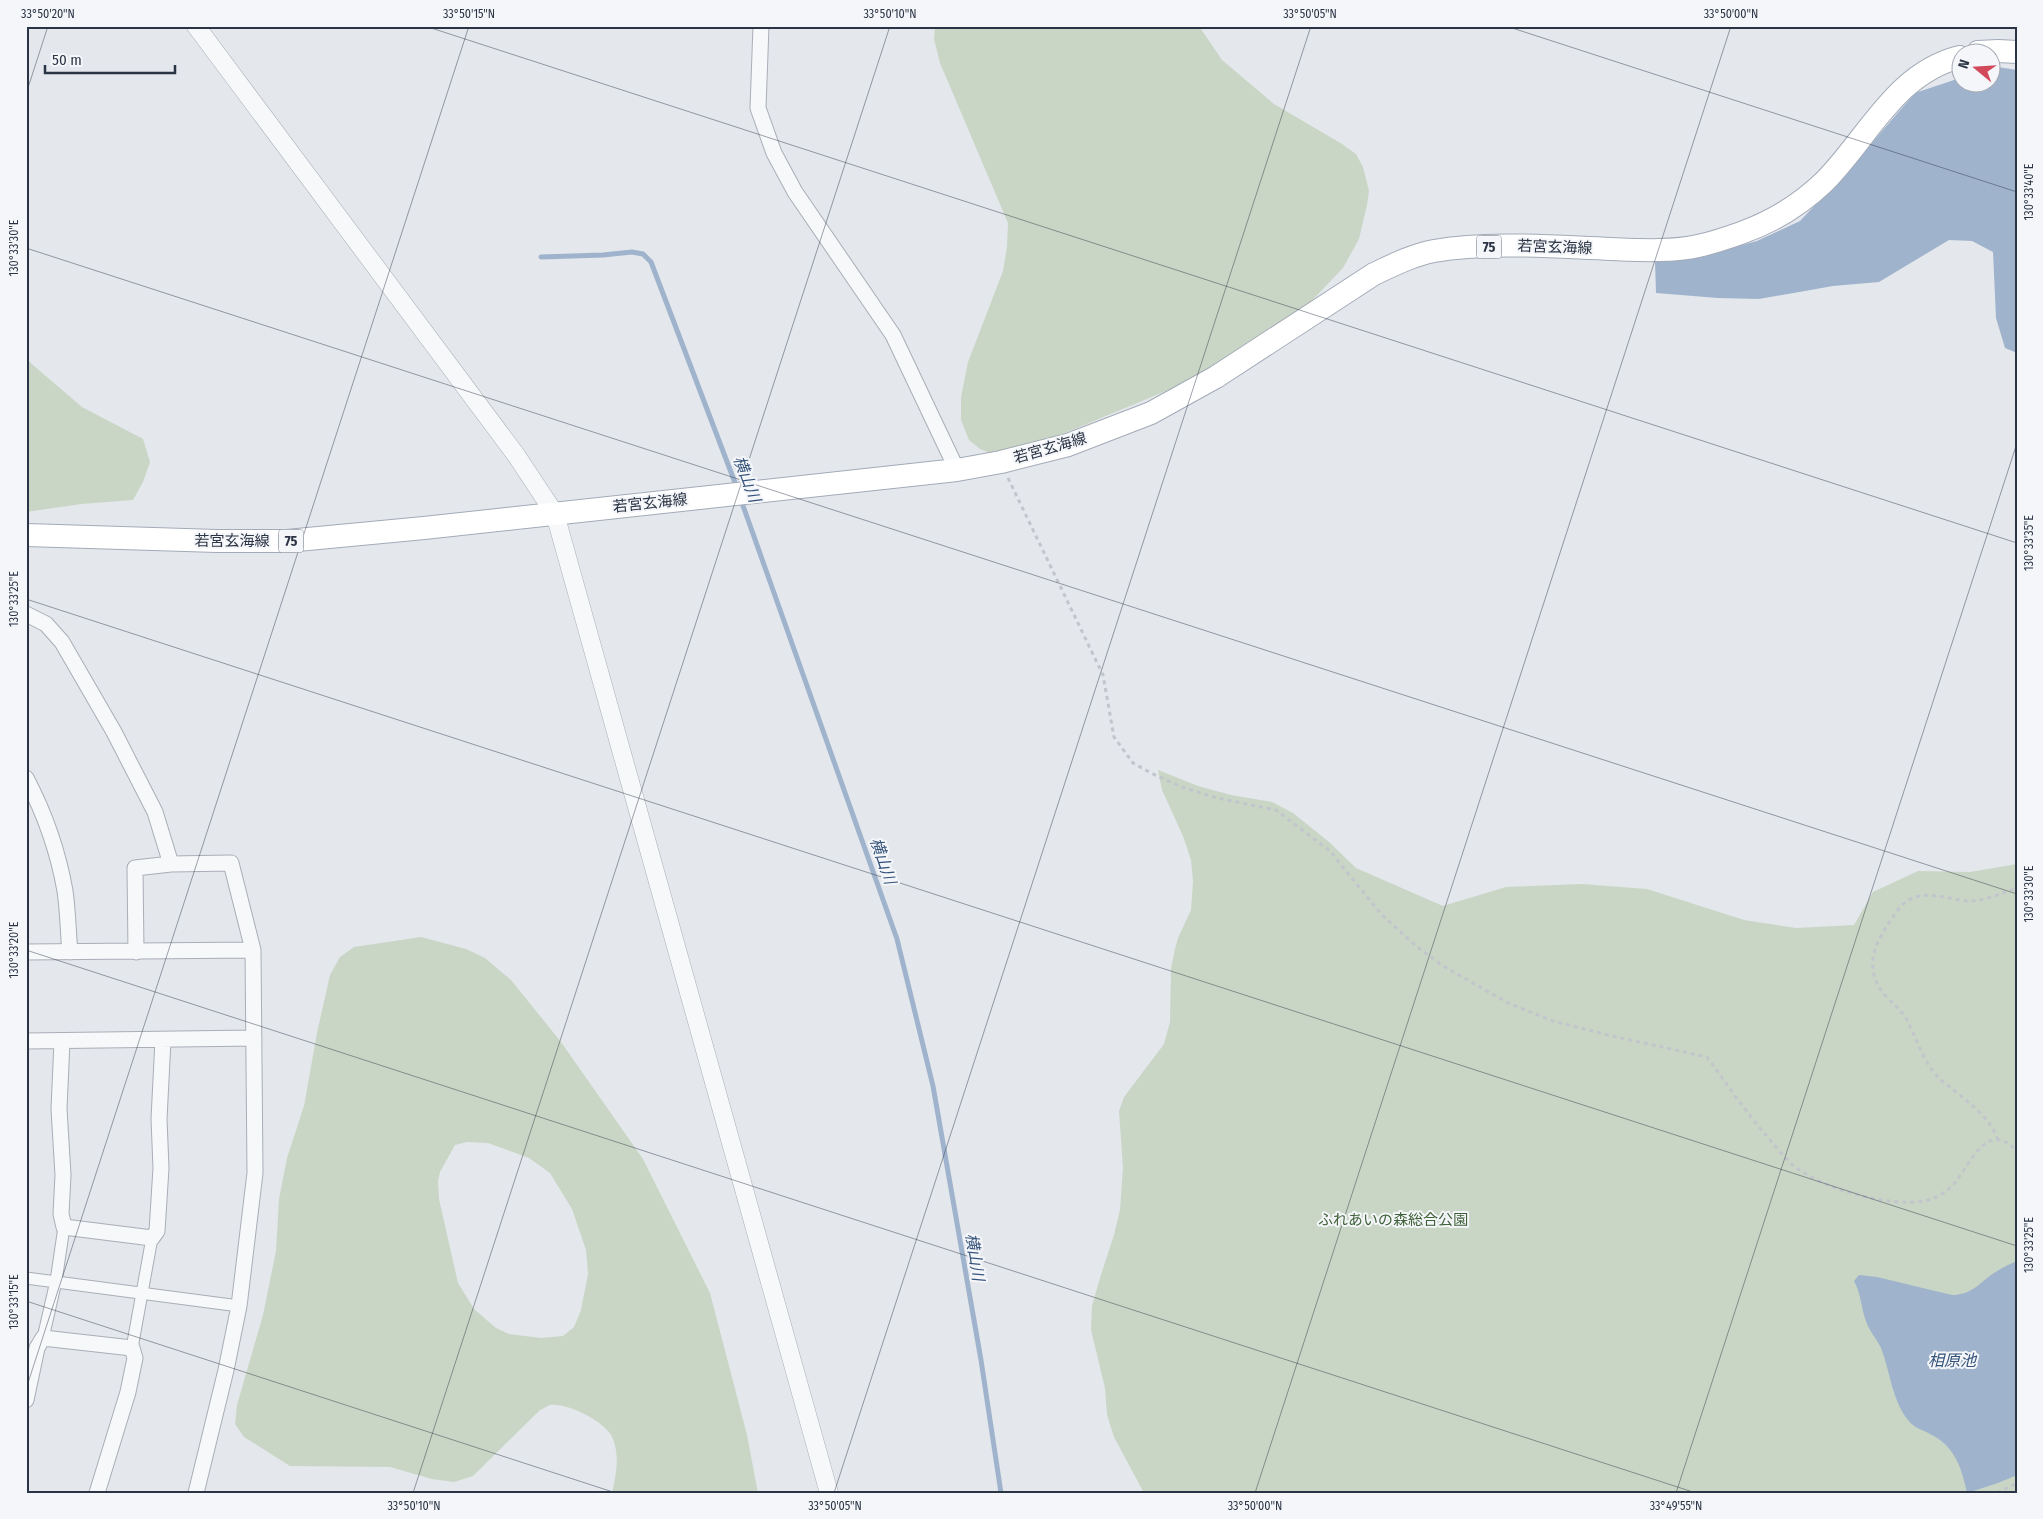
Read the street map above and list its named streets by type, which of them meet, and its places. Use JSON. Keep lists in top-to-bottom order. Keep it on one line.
{"streets":{"main road":["75","若宮玄海線"]},"water":["横山川","相原池"],"parks":["ふれあいの森総合公園"],"scale_bar":"50 m","north":"left","coordinates":["33°50'20\"N","33°50'15\"N","33°50'10\"N","33°50'05\"N","33°50'00\"N","130°33'40\"E","130°33'30\"E","130°33'35\"E","130°33'25\"E","130°33'20\"E","130°33'15\"E","33°49'55\"N"]}
